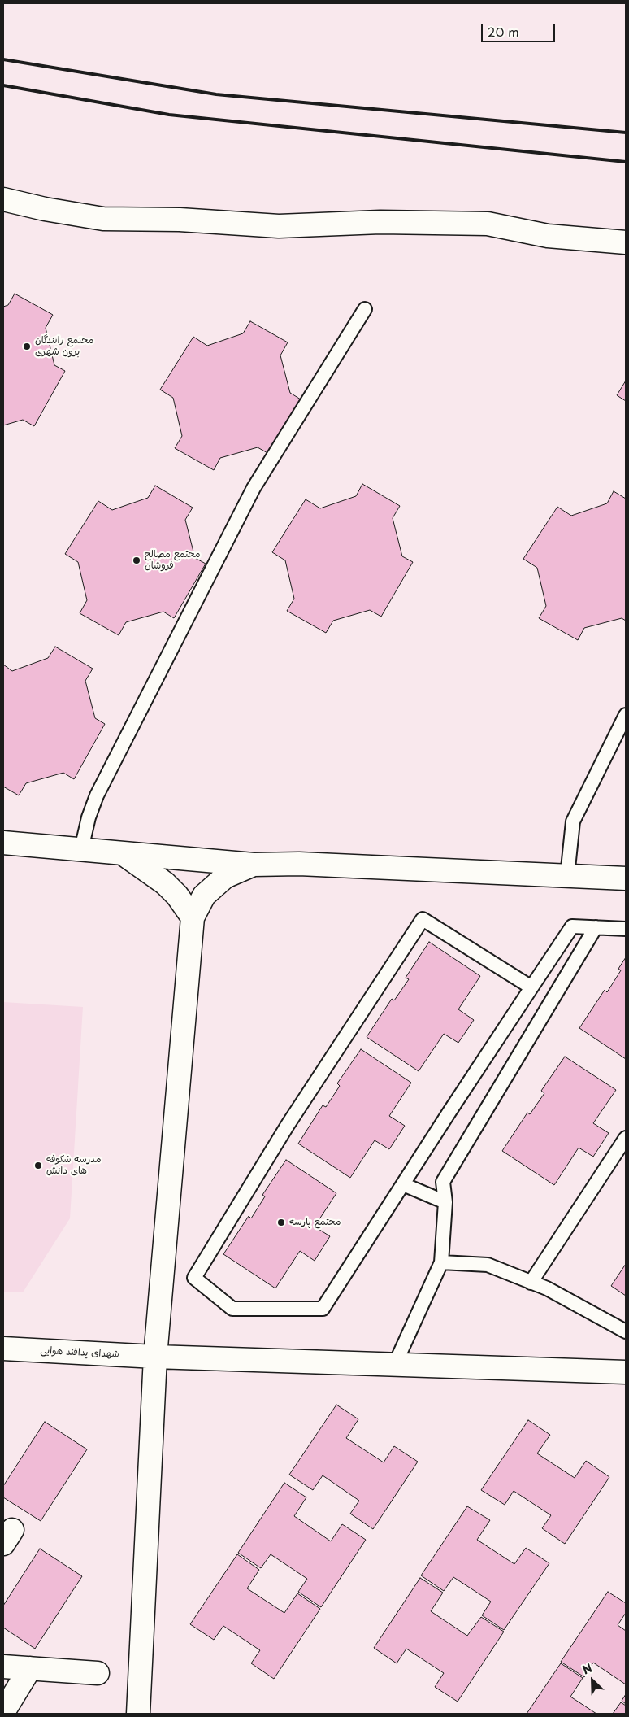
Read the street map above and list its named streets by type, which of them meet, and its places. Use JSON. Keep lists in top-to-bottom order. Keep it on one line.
{"streets":{"street":["شهدای پدافند هوایی"]},"places":["محتمع رانندگان برون شهری","محتمع مصالح فروشان","مدرسه شکوفه های دانش","محتمع پارسه"],"scale_bar":"20 m","north":"top left"}
